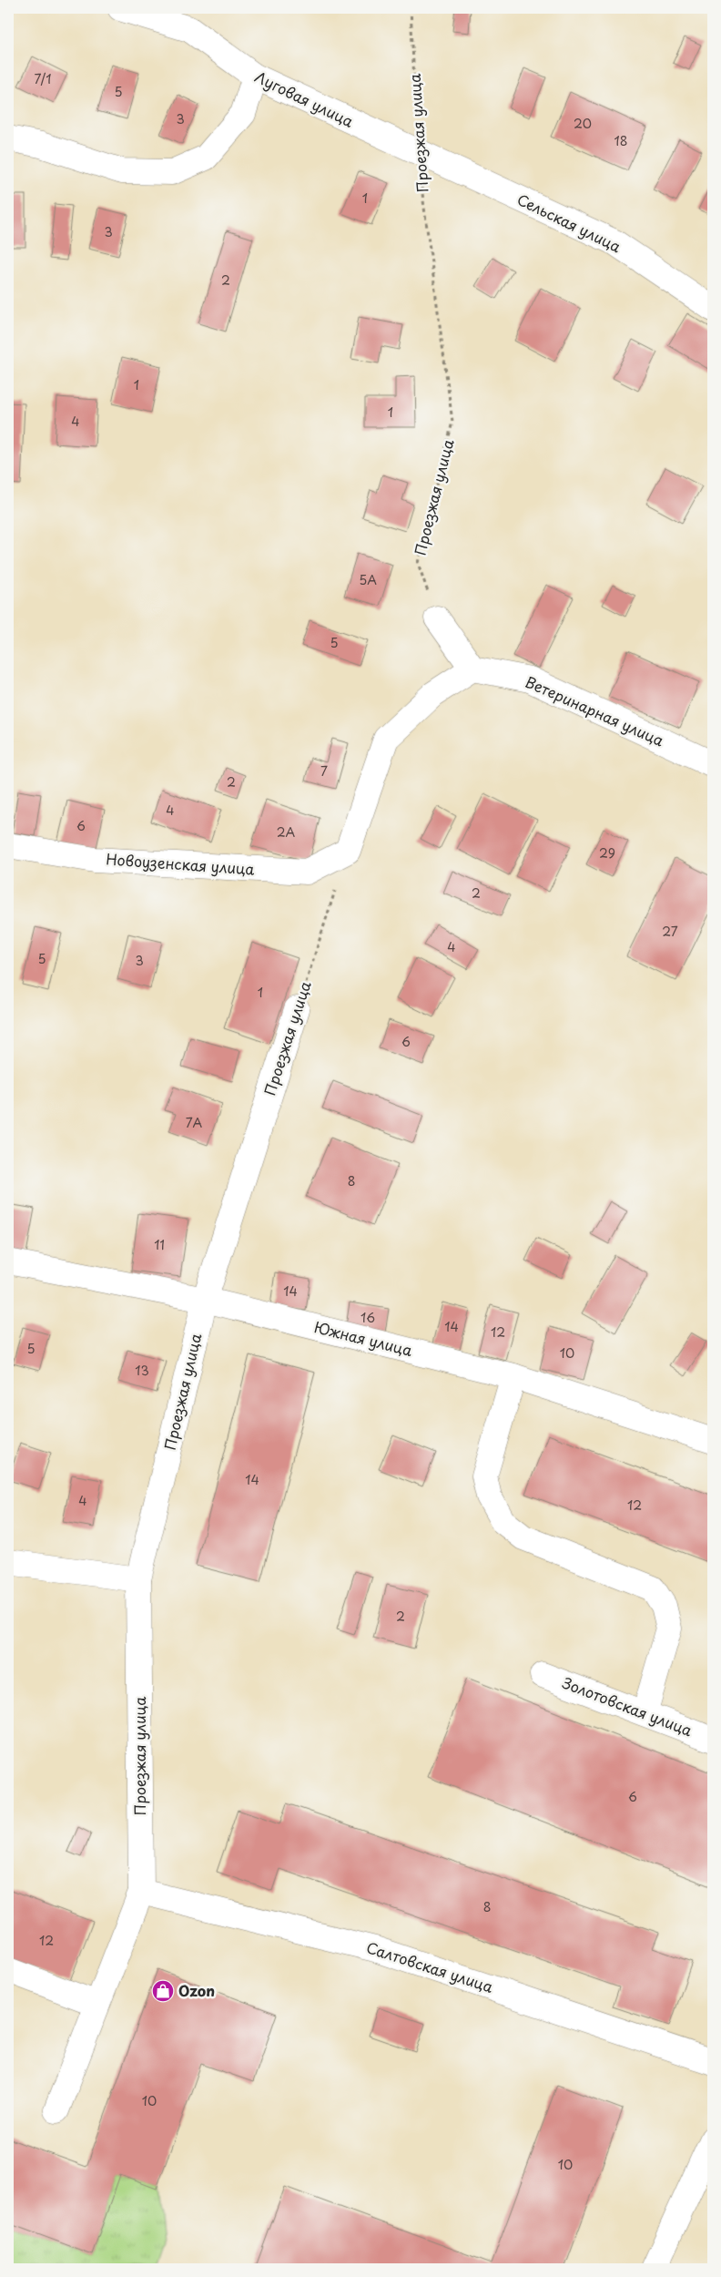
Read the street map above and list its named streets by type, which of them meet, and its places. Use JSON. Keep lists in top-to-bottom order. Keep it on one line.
{"streets":{"street":["Луговая улица","Проезжая улица","Сельская улица","Ветеринарная улица","Новоузенская улица","Южная улица","Золотовская улица","Салтовская улица"]},"crossings":[["Луговая улица","Проезжая улица"],["Луговая улица","Сельская улица"],["Проезжая улица","Сельская улица"],["Проезжая улица","Новоузенская улица"],["Проезжая улица","Южная улица"],["Проезжая улица","Салтовская улица"]],"places":{"shop":["Ozon"]},"house_numbers":["7/1","5","3","20","18","1","3","2","1","1","4","5А","5","7","2","4","6","2А","29","2","27","4","5","3","1","6","7А","8","11","14","16","14","12","5","10","13","14","4","12","2","6","8","12","10","10"]}
